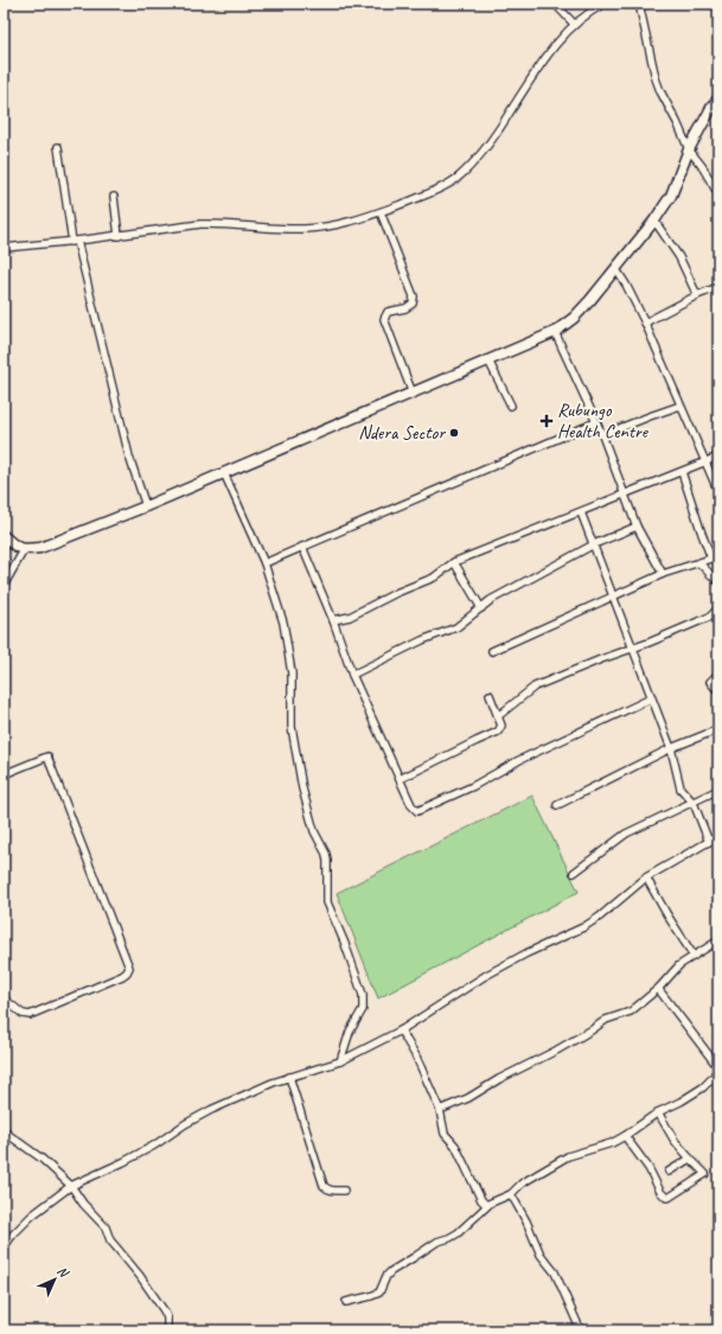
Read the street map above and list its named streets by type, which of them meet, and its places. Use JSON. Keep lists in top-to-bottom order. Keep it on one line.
{"places":{"health":["Rubungo Health Centre"],"other":["Ndera Sector"]},"north":"top right"}
